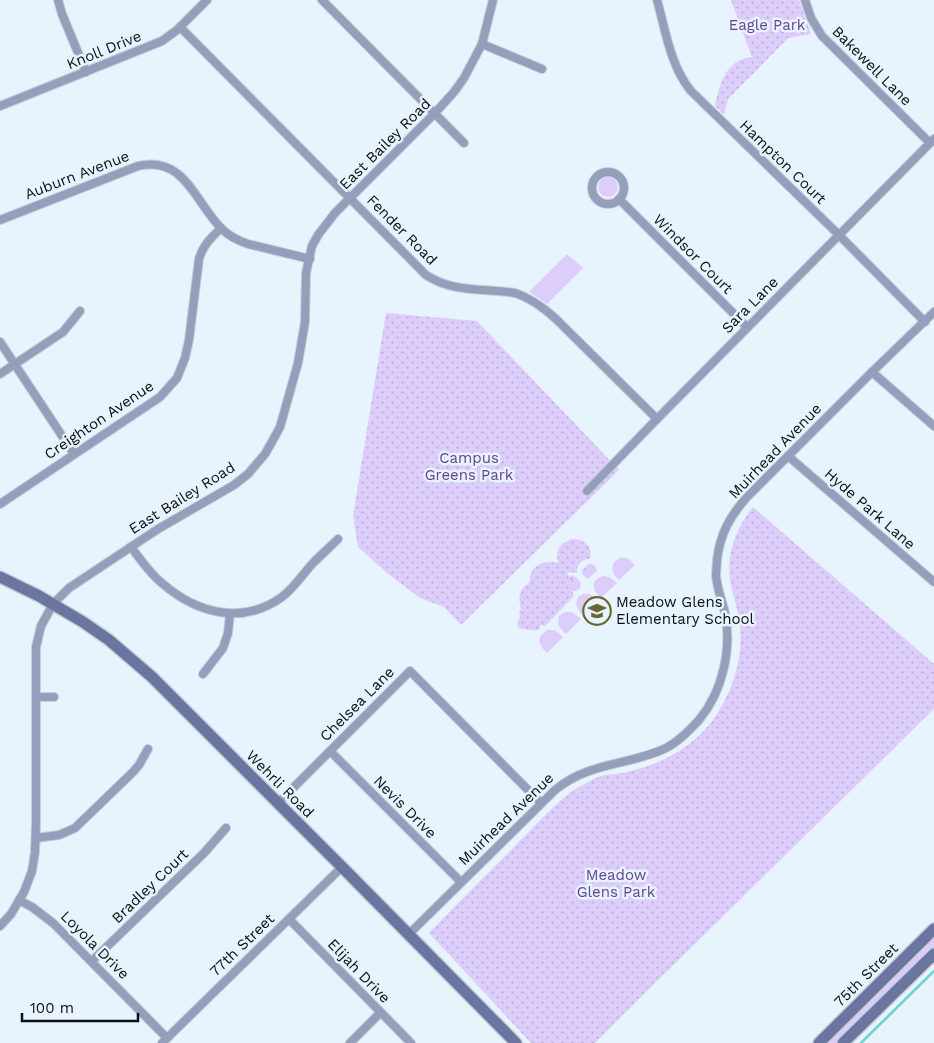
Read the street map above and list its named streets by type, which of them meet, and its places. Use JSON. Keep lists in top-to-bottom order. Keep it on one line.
{"streets":{"street":["Knoll Drive","Bakewell Lane","East Bailey Road","Hampton Court","Auburn Avenue","Fender Road","Windsor Court","Sara Lane","Creighton Avenue","Muirhead Avenue","Hyde Park Lane","Chelsea Lane","Wehrli Road","Nevis Drive","Bradley Court","Loyola Drive","77th Street","Elijah Drive","75th Street"]},"crossings":[["Knoll Drive","Fender Road"],["Bakewell Lane","Sara Lane"],["East Bailey Road","Auburn Avenue"],["East Bailey Road","Fender Road"],["East Bailey Road","Wehrli Road"],["East Bailey Road","Loyola Drive"],["Hampton Court","Sara Lane"],["Hampton Court","Muirhead Avenue"],["Auburn Avenue","Creighton Avenue"],["Fender Road","Sara Lane"],["Windsor Court","Sara Lane"],["Muirhead Avenue","Hyde Park Lane"],["Muirhead Avenue","Chelsea Lane"],["Muirhead Avenue","Wehrli Road"],["Muirhead Avenue","Nevis Drive"],["Chelsea Lane","Wehrli Road"],["Chelsea Lane","Nevis Drive"],["Wehrli Road","77th Street"],["Bradley Court","Loyola Drive"],["Loyola Drive","77th Street"],["77th Street","Elijah Drive"]],"parks":["Eagle Park","Campus Greens Park","Meadow Glens Park"],"places":{"school or university":["Meadow Glens Elementary School"]},"scale_bar":"100 m"}
